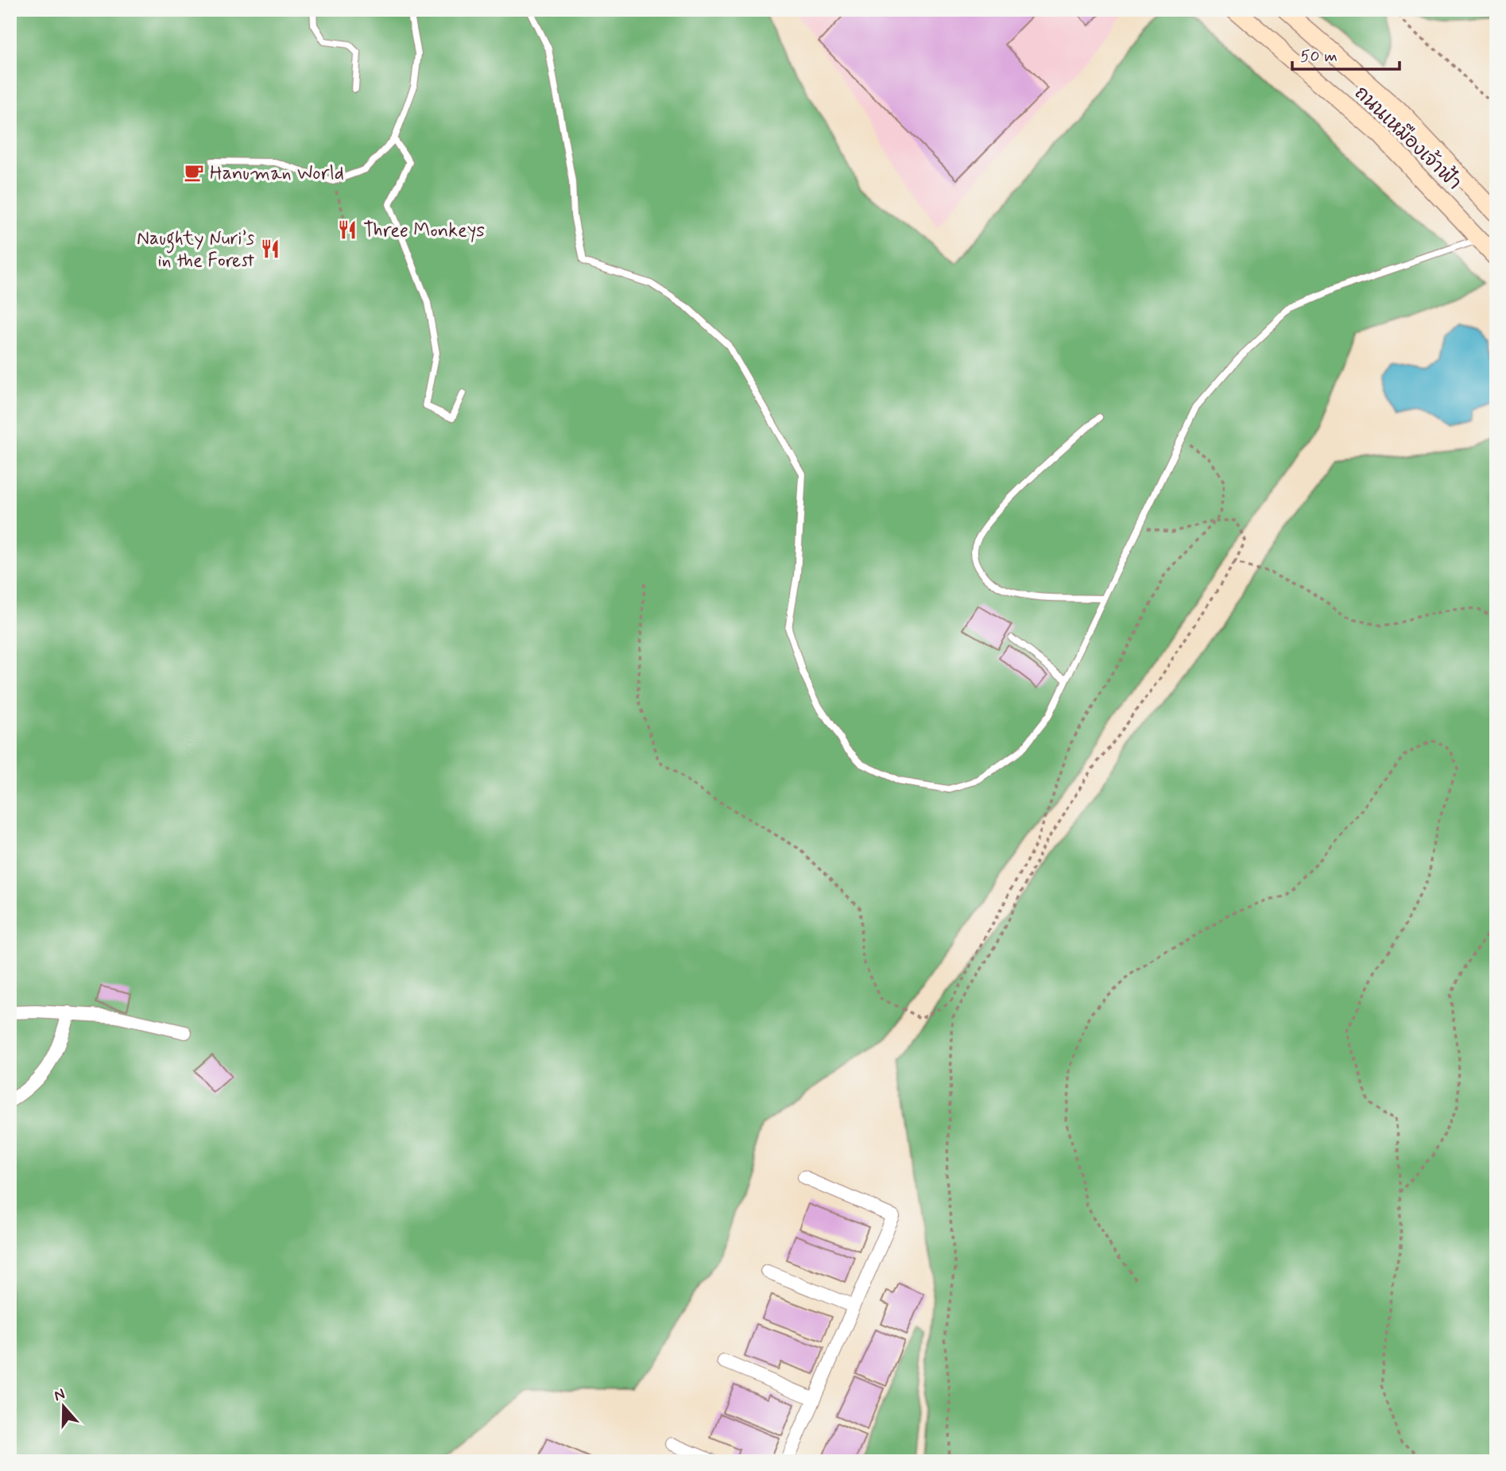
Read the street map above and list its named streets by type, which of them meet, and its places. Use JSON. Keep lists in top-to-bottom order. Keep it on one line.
{"streets":{"street":["ถนนเหมืองเจ้าฟ้า"]},"places":{"cafe":["Hanuman World"],"restaurant":["Three Monkeys","Naughty Nuri’s in the Forest"]},"scale_bar":"50 m","north":"top"}
